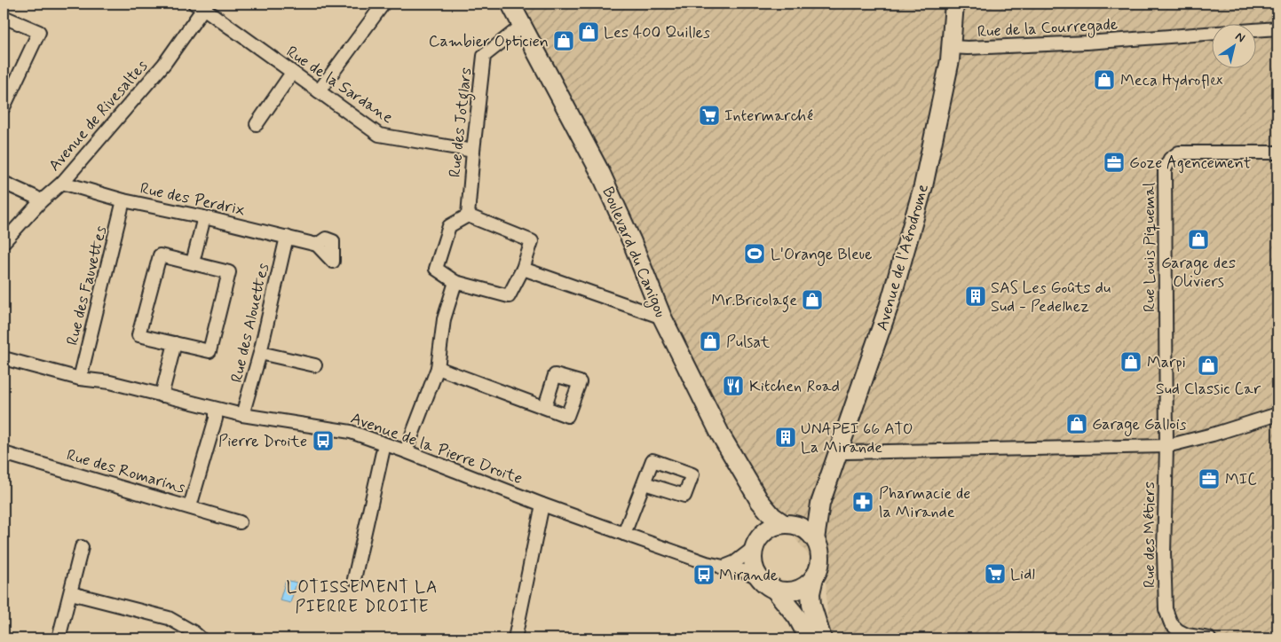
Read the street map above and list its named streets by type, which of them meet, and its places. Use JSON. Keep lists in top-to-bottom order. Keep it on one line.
{"streets":{"main road":["Boulevard du Canigou","Avenue de l'Aérodrome"],"street":["Rue de la Courregade","Rue de la Sardane","Avenue de Rivesaltes","Rue des Jotglars","Rue des Perdrix","Rue Louis Piquemal","Rue des Fauvettes","Rue des Alouettes","Avenue de la Pierre Droite","Rue des Romarins","Rue des Métiers"]},"crossings":[["Rue de la Courregade","Avenue de l'Aérodrome"],["Rue de la Sardane","Avenue de Rivesaltes"],["Rue de la Sardane","Rue des Jotglars"],["Avenue de Rivesaltes","Rue des Perdrix"],["Rue des Jotglars","Boulevard du Canigou"],["Rue des Perdrix","Rue des Fauvettes"],["Rue des Perdrix","Rue des Alouettes"],["Rue Louis Piquemal","Rue des Métiers"],["Boulevard du Canigou","Avenue de l'Aérodrome"],["Boulevard du Canigou","Avenue de la Pierre Droite"],["Avenue de l'Aérodrome","Avenue de la Pierre Droite"],["Rue des Fauvettes","Avenue de la Pierre Droite"],["Rue des Alouettes","Avenue de la Pierre Droite"]],"districts":["LOTISSEMENT LA PIERRE DROITE"],"places":{"shop":["Les 400 Quilles","Cambier Opticien","Meca Hydroflex","Garage des Oliviers","Mr.Bricolage","Pulsat","Marpi","Sud Classic Car","Garage Gallois"],"supermarket":["Intermarché","Lidl"],"office":["Goze Agencement","MIC"],"sports":["L'Orange Bleue"],"building":["SAS Les Goûts du Sud - Pedelhez","UNAPEI 66 ATO La Mirande"],"restaurant":["Kitchen Road"],"bus stop":["Pierre Droite","Mirande"],"pharmacy":["Pharmacie de la Mirande"]},"north":"top right"}
